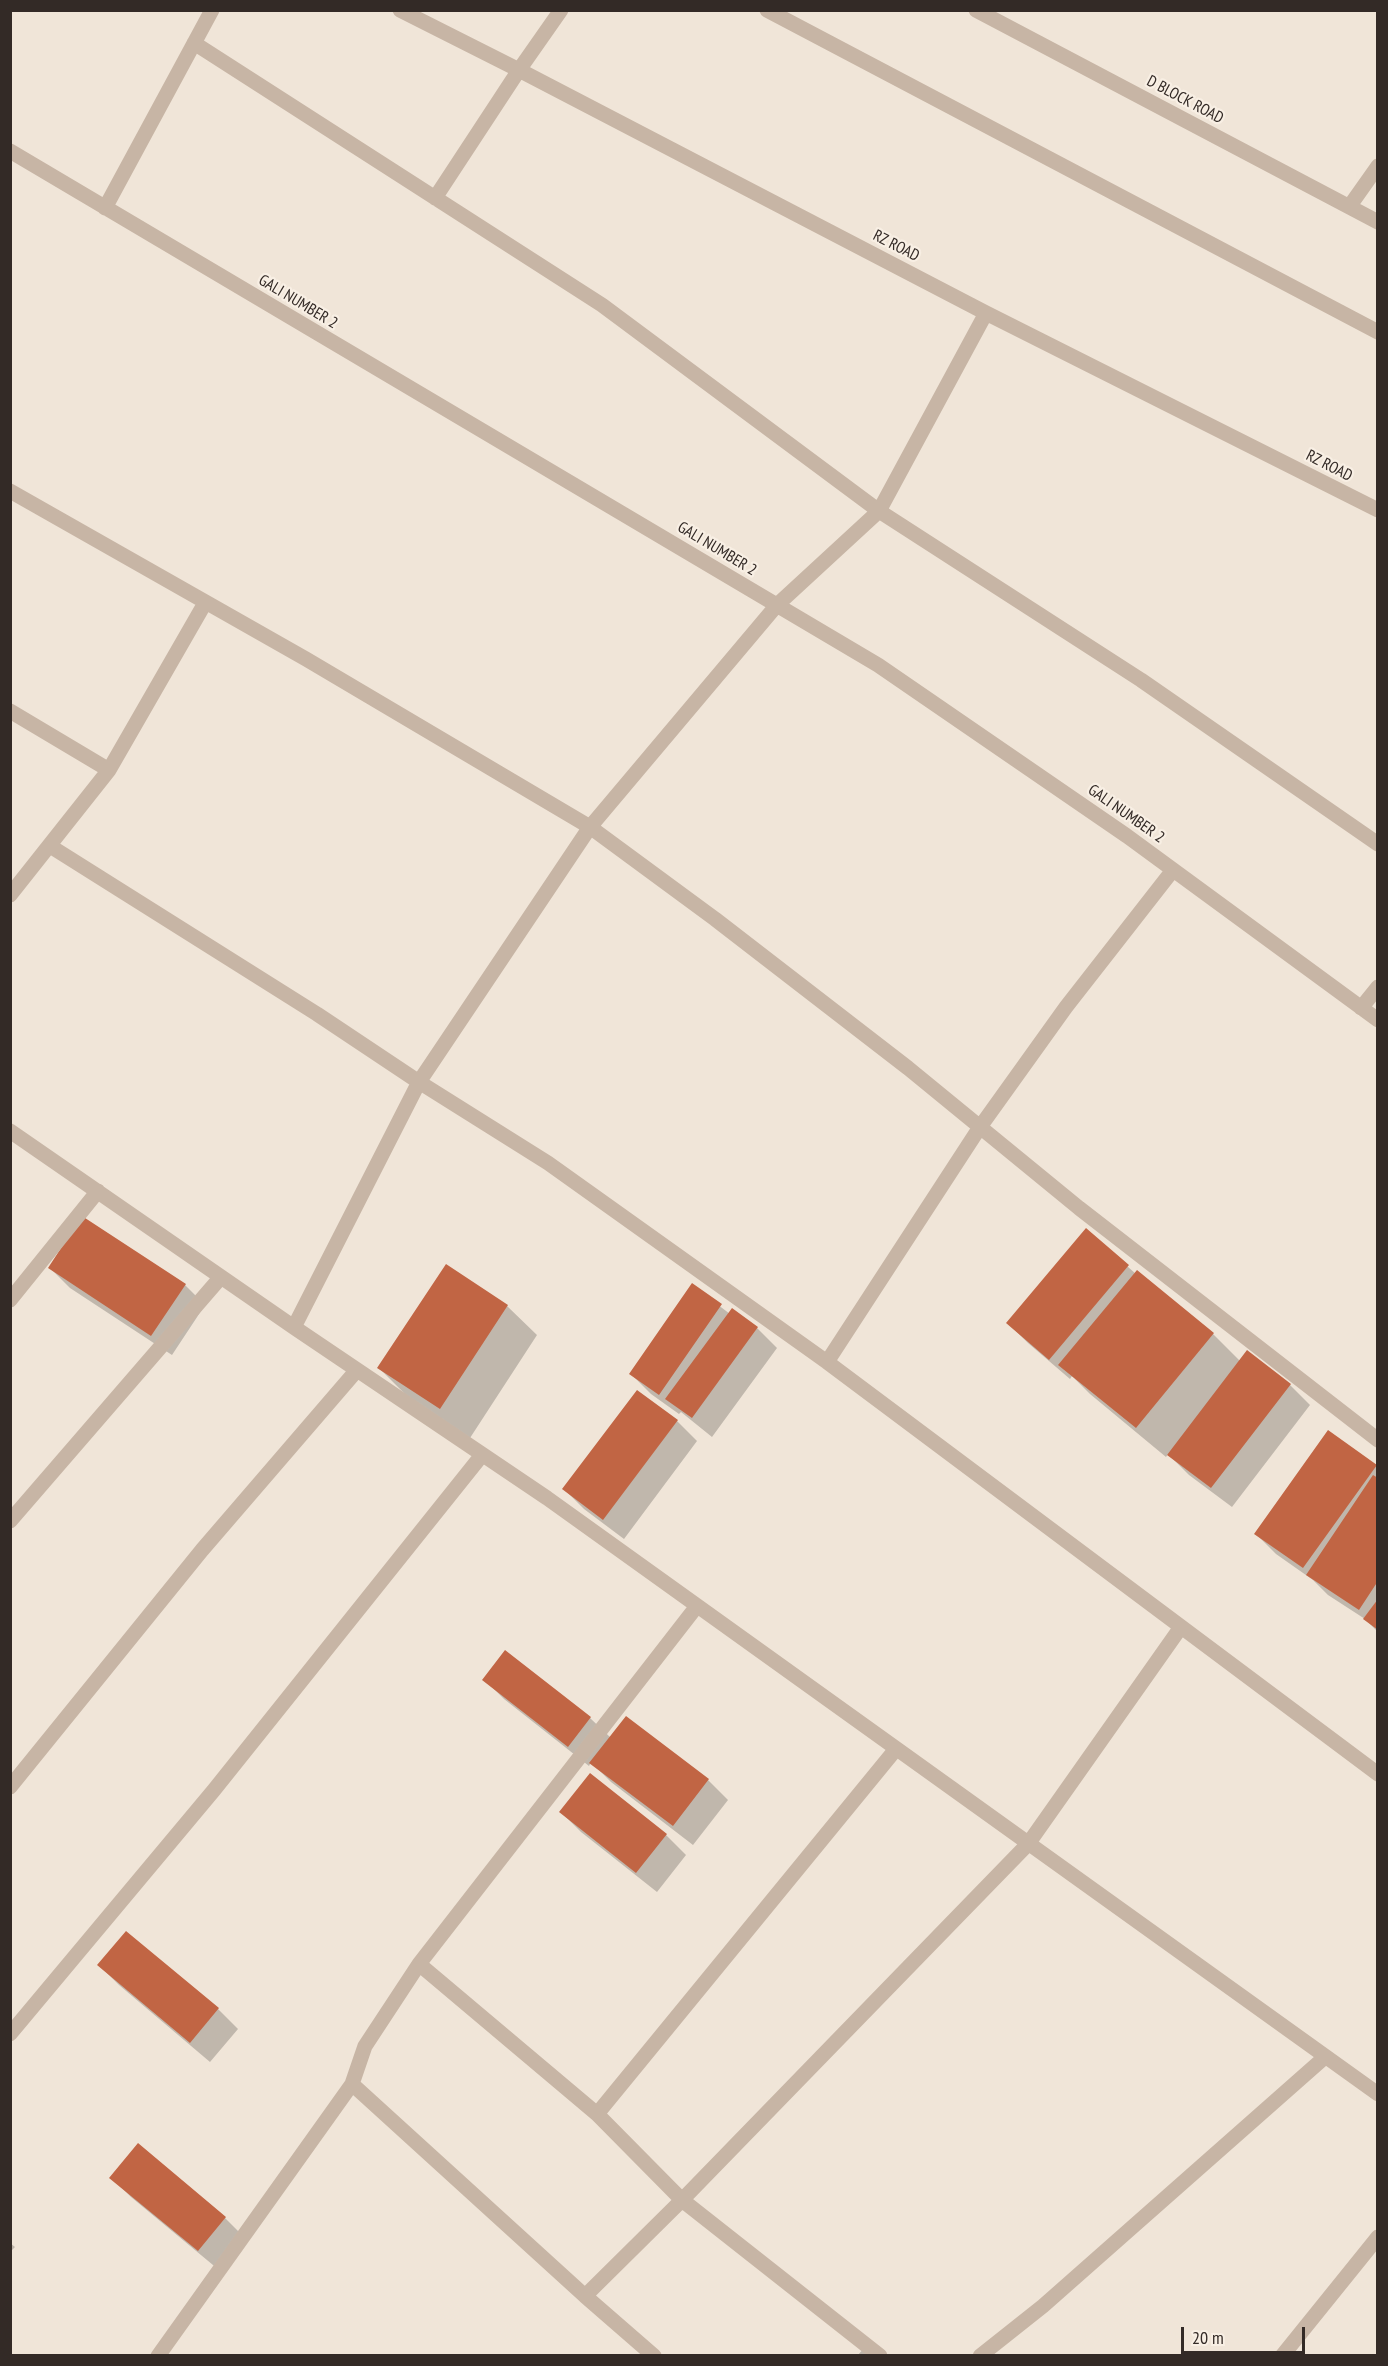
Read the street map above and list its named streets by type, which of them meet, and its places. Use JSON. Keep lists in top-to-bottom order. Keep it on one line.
{"streets":{"street":["D BLOCK ROAD","RZ ROAD","GALI NUMBER 2"]},"scale_bar":"20 m"}
